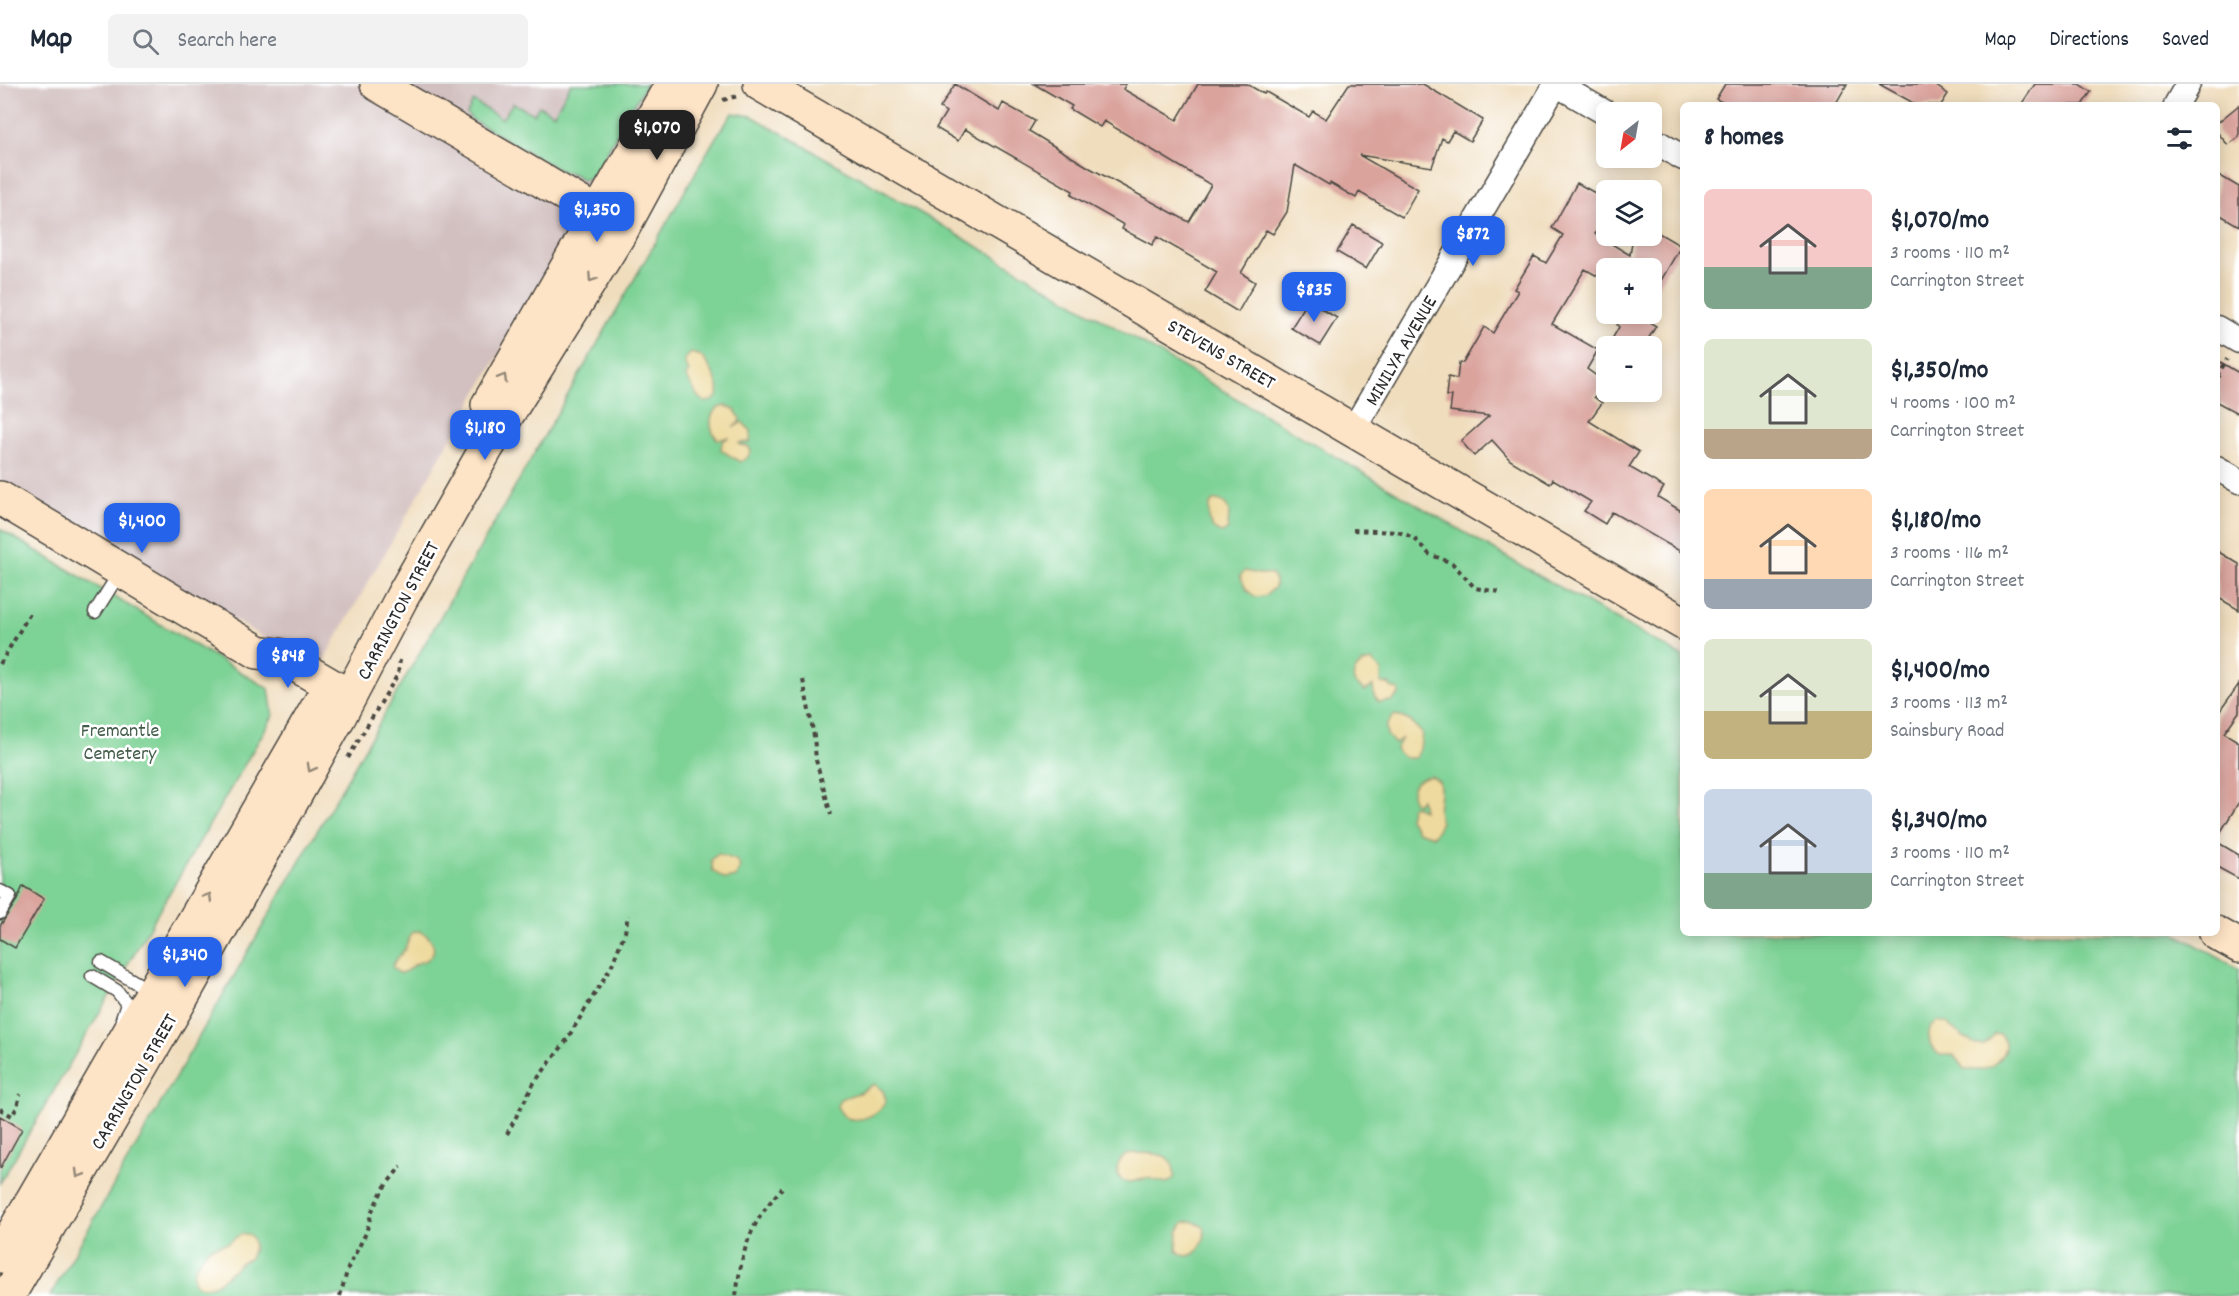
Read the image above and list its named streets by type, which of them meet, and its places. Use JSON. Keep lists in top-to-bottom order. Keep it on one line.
{"streets":{"main road":["STEVENS STREET","CARRINGTON STREET"],"street":["MINILYA AVENUE"]},"crossings":[["MINILYA AVENUE","STEVENS STREET"]],"parks":["Fremantle Cemetery"],"north":"bottom left","page":{"header":"Map","search":"Search here","nav":["Map","Directions","Saved"],"map_buttons":["+","−"],"heading":"8 homes","price":["$1,070","$1,350","$872","$835","$1,180","$1,400","$848","$1,340"],"list":[{"name":"$1,070/mo","note":"3 rooms · 110 m² · Carrington Street"},{"name":"$1,350/mo","note":"4 rooms · 100 m² · Carrington Street"},{"name":"$1,180/mo","note":"3 rooms · 116 m² · Carrington Street"},{"name":"$1,400/mo","note":"3 rooms · 113 m² · Sainsbury Road"},{"name":"$1,340/mo","note":"3 rooms · 110 m² · Carrington Street"}]}}
